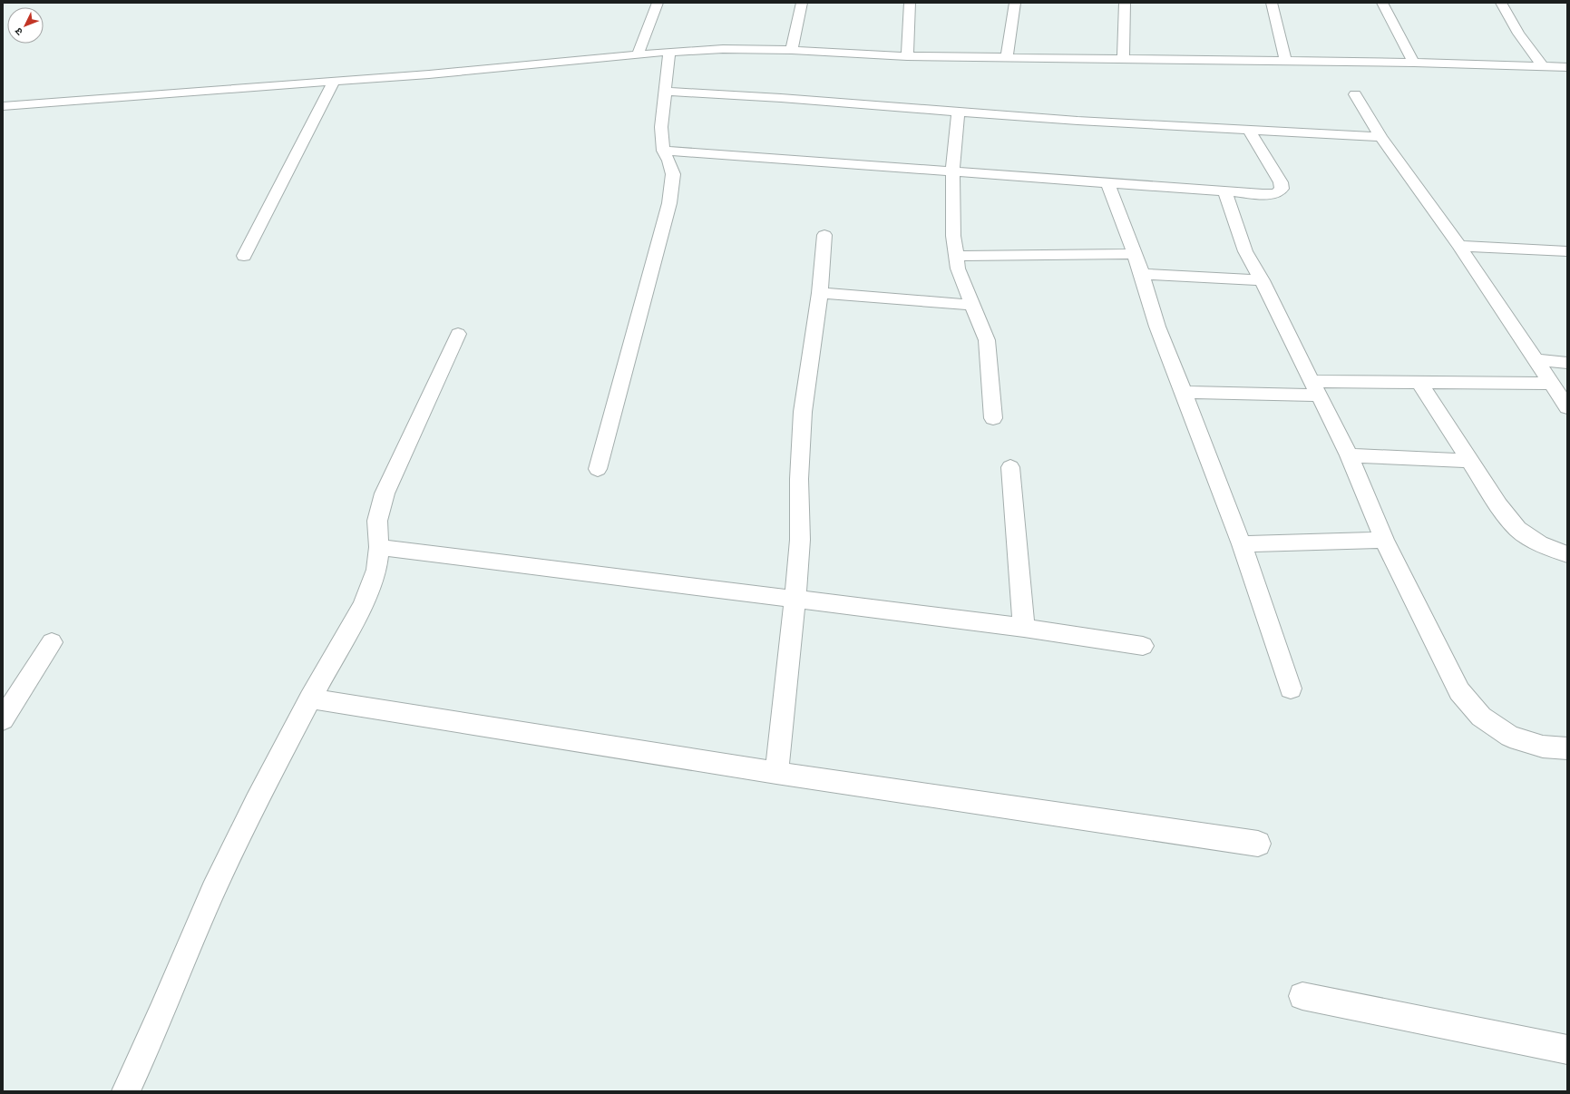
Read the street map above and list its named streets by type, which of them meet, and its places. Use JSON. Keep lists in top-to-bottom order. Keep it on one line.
{"north":"bottom left"}
